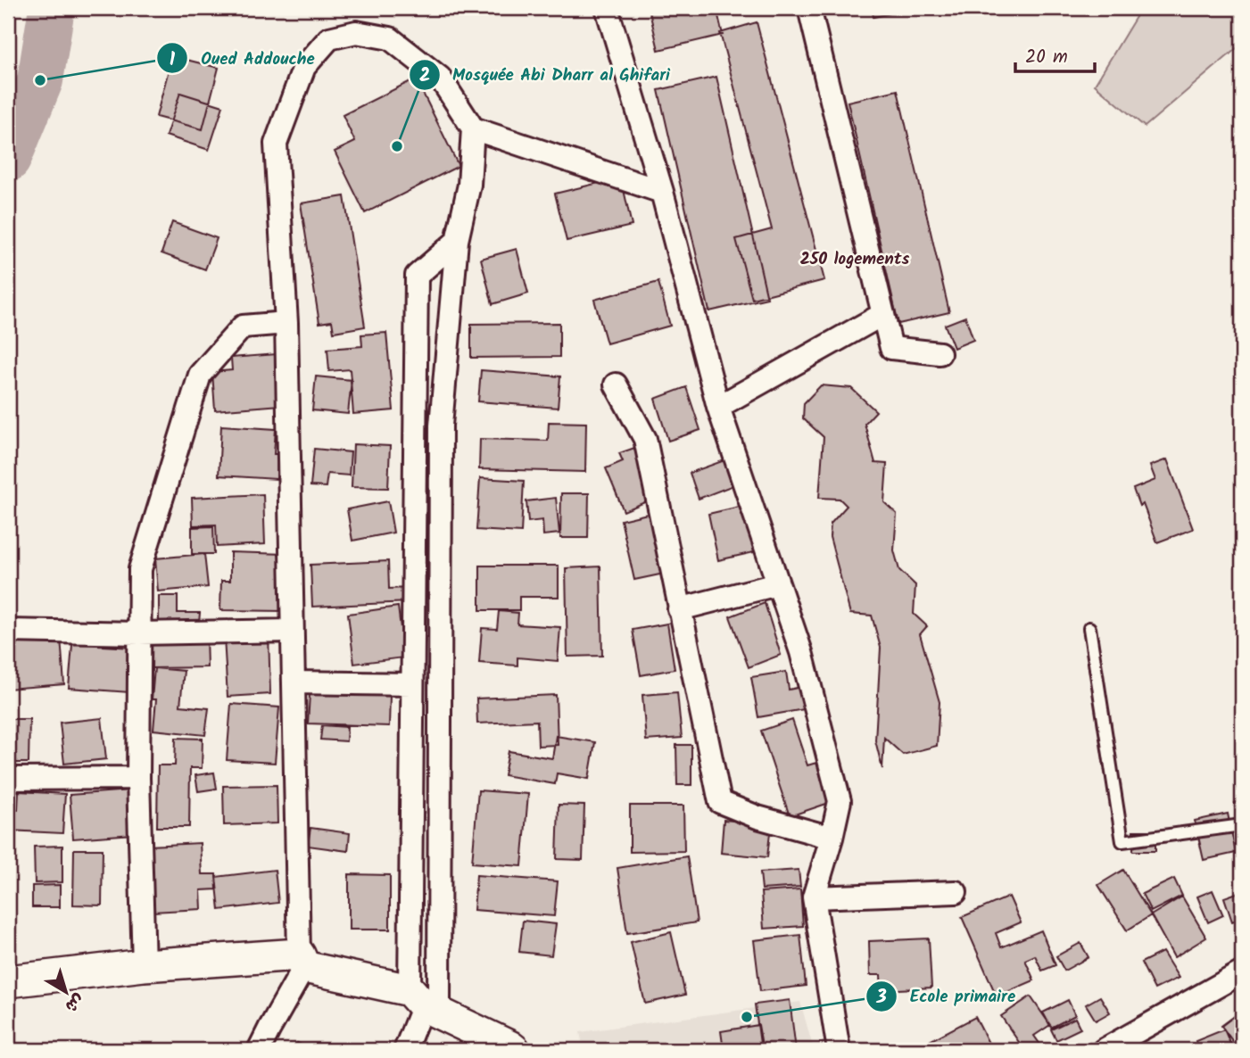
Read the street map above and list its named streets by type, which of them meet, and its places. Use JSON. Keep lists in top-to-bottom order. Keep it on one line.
{"districts":["250 logements"],"places":["Oued Addouche","Mosquée Abi Dharr al Ghifari","Ecole primaire"],"scale_bar":"20 m","north":"bottom right"}
